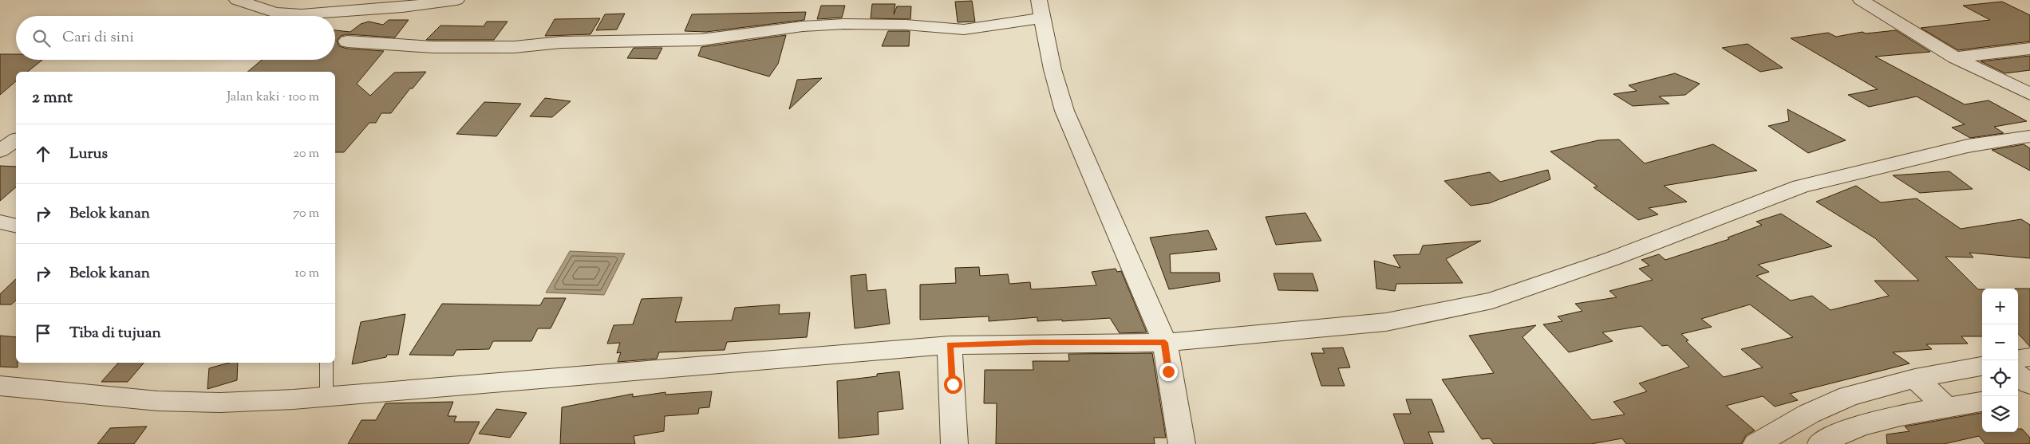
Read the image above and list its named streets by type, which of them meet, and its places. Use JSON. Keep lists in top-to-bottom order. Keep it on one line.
{"page":{"search":"Cari di sini","heading":["2 mnt","Jalan kaki · 100 m"],"list":[["Lurus","20 m"],["Belok kanan","70 m"],["Belok kanan","10 m"],"Tiba di tujuan"],"map_buttons":["+","−"]}}
